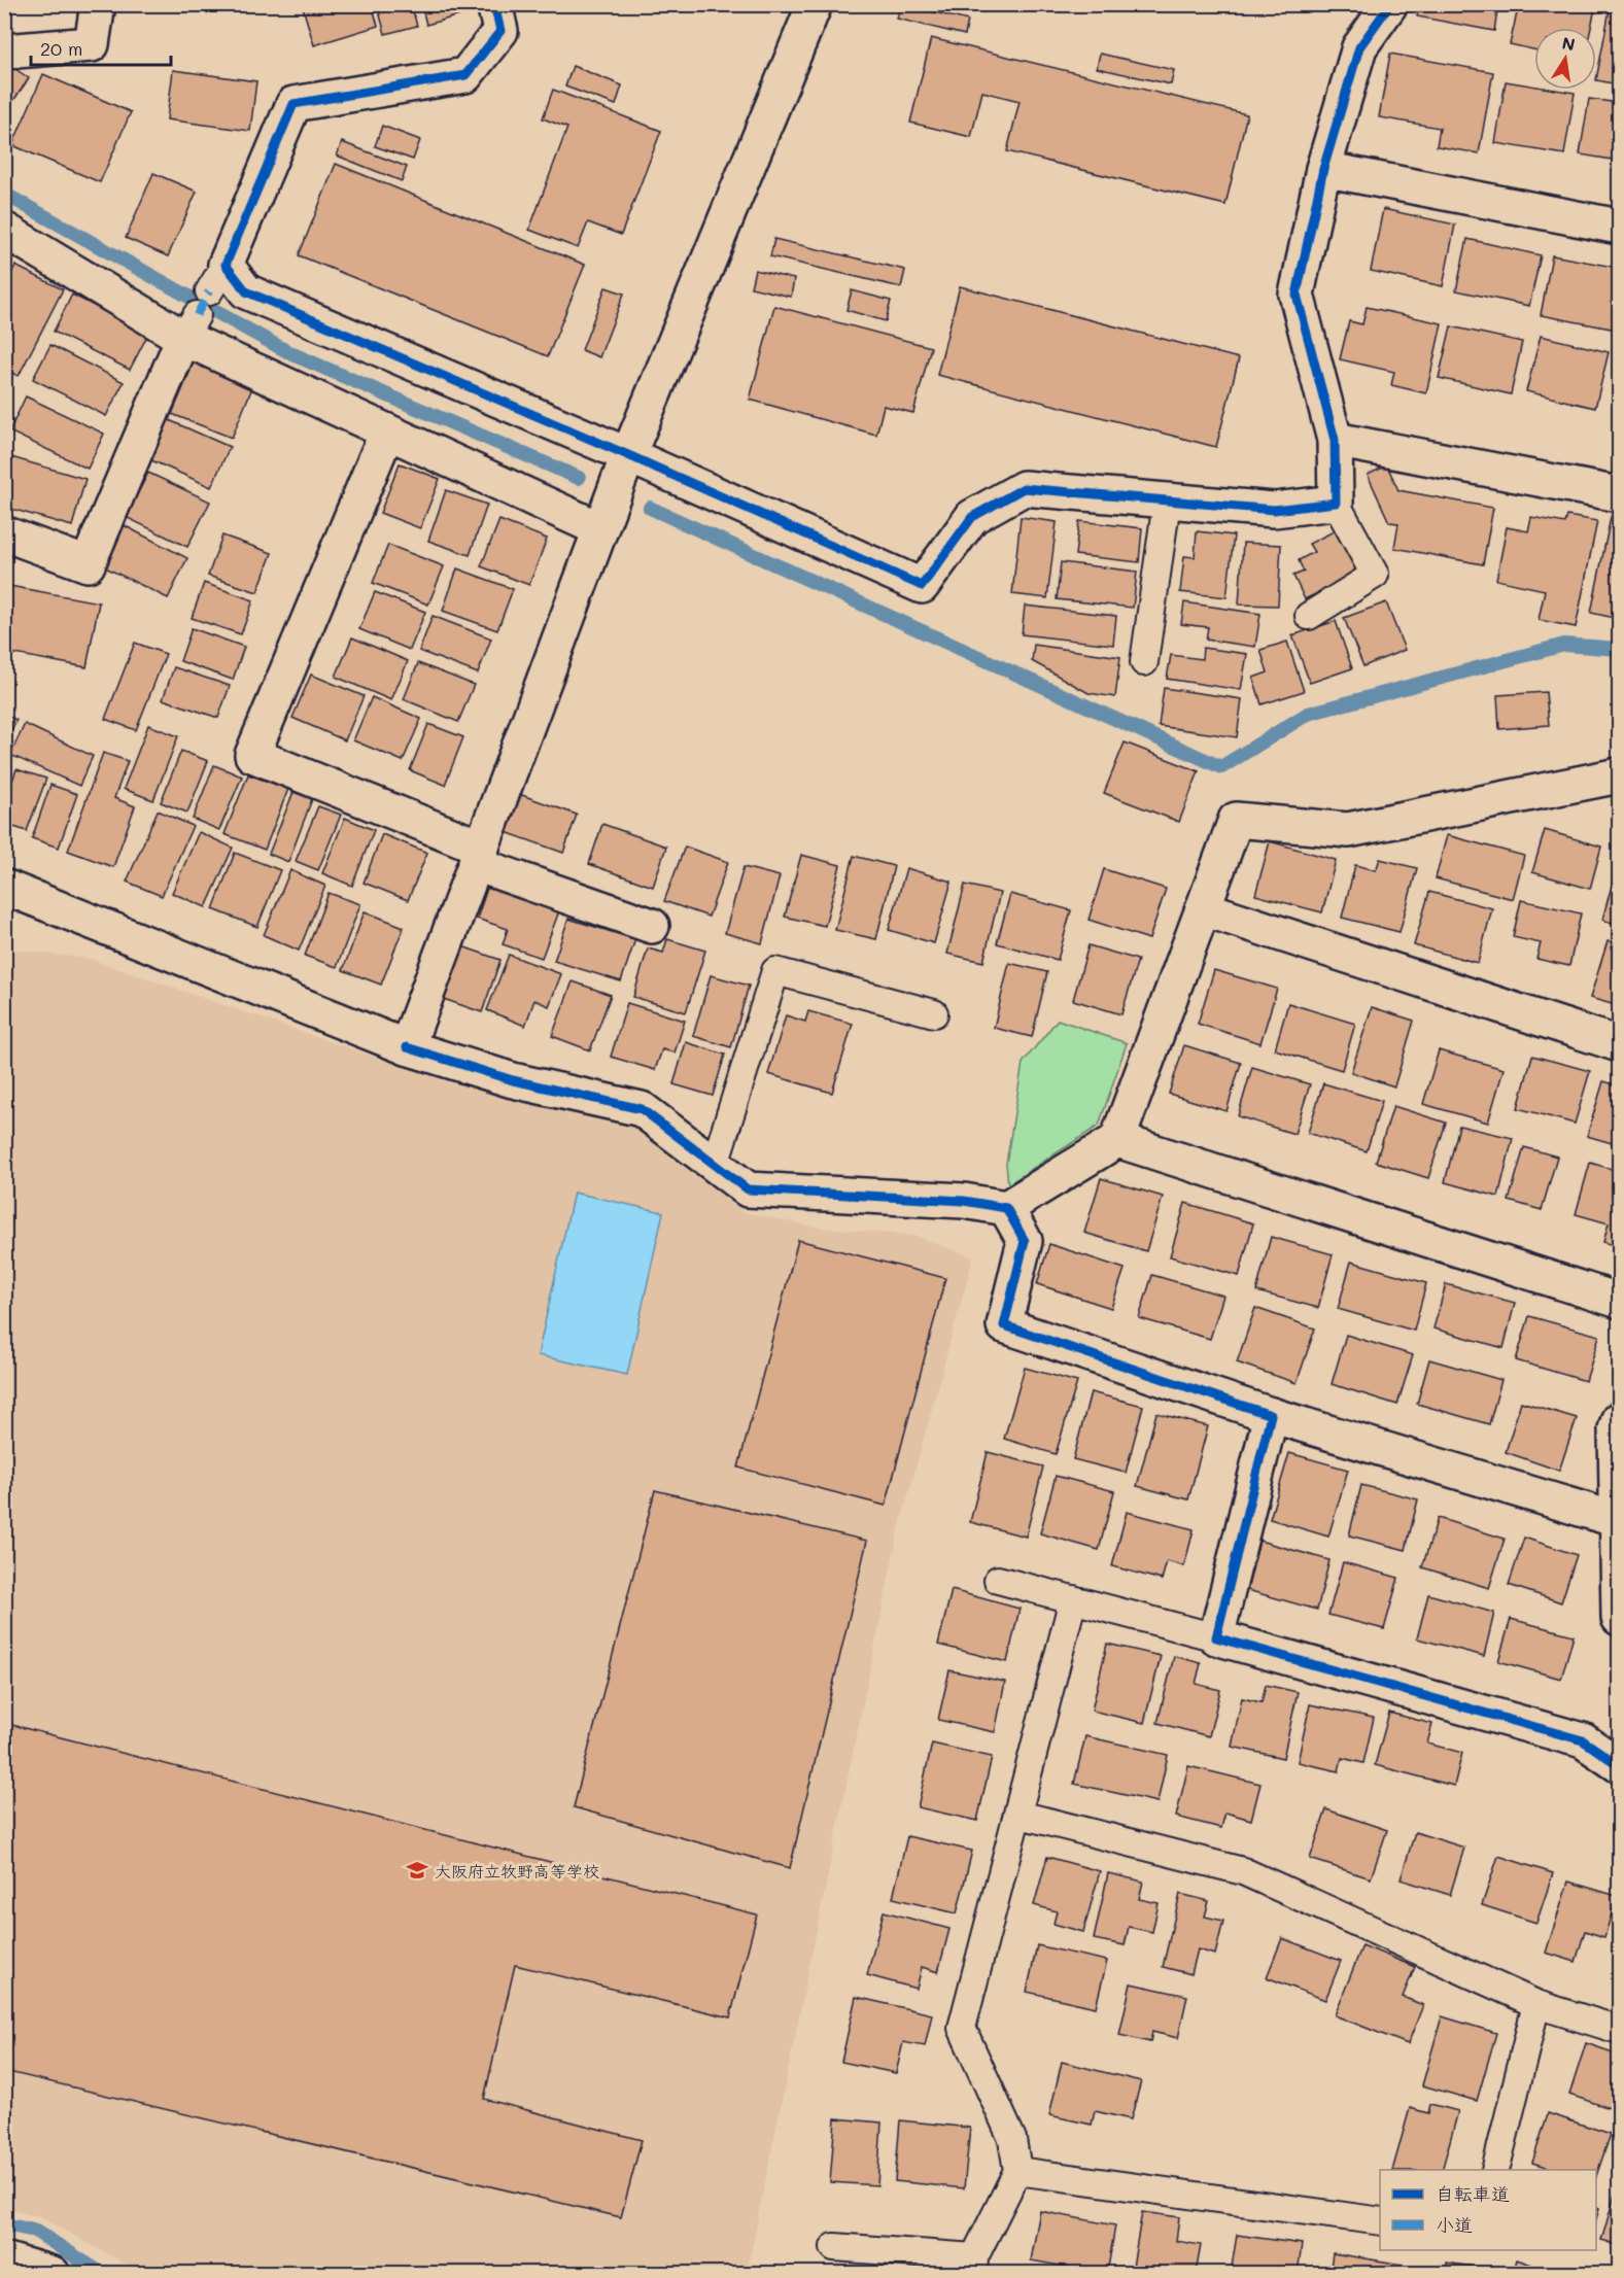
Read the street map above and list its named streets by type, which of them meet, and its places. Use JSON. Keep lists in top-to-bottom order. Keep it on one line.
{"places":{"school or university":["大阪府立牧野高等学校"]},"legend":["自転車道","小道"],"scale_bar":"20 m","north":"top"}
